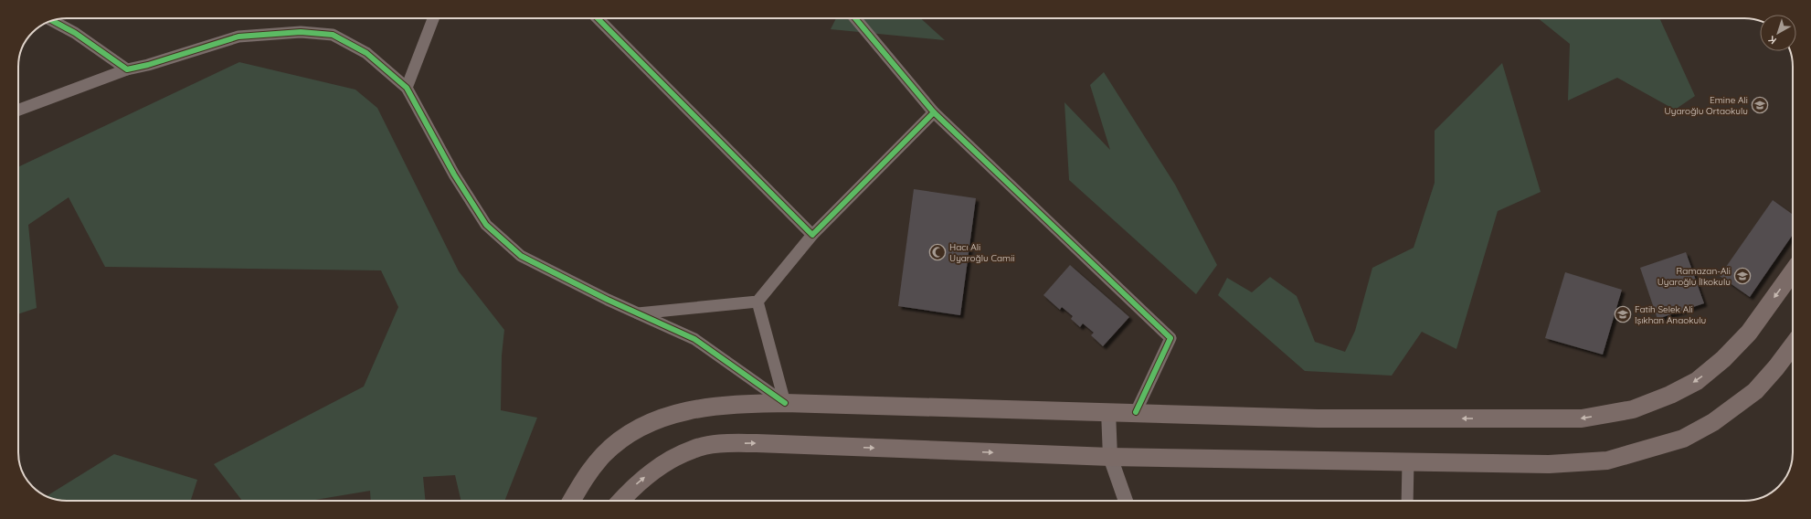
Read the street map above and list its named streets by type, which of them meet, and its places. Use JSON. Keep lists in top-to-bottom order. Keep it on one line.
{"places":{"school or university":["Emine Ali Uyaroğlu Ortaokulu","Ramazan-Ali Uyaroğlu İlkokulu","Fatih Selek Ali Işıkhan Anaokulu"],"mosque":["Hacı Ali Uyaroğlu Camii"]},"north":"bottom left"}
